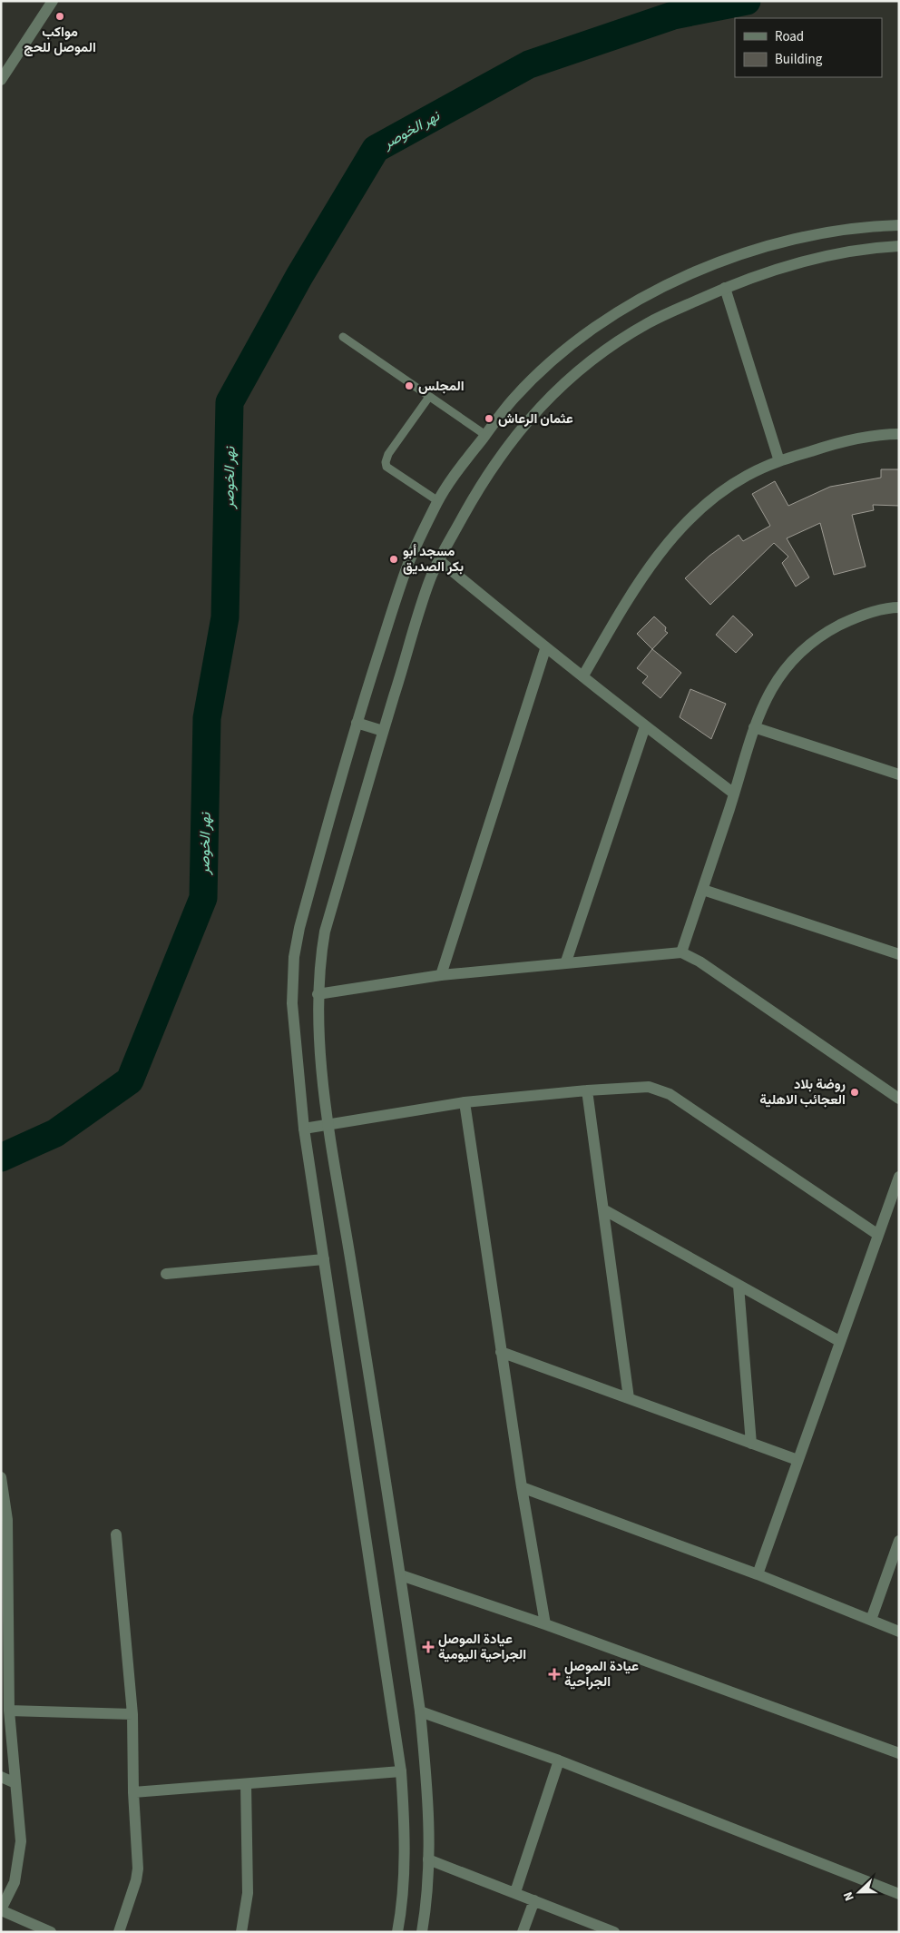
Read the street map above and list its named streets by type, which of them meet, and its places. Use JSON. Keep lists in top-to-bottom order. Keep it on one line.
{"water":["نهر الخوصر"],"places":{"other":["مواكب الموصل للحج","المجلس","عثمان الرعاش","مسجد أبو بكر الصديق","روضة بلاد العجائب الاهلية"],"health":["عيادة الموصل الجراحية اليومية","عيادة الموصل الجراحية"]},"legend":["Road","Building"],"north":"left"}
